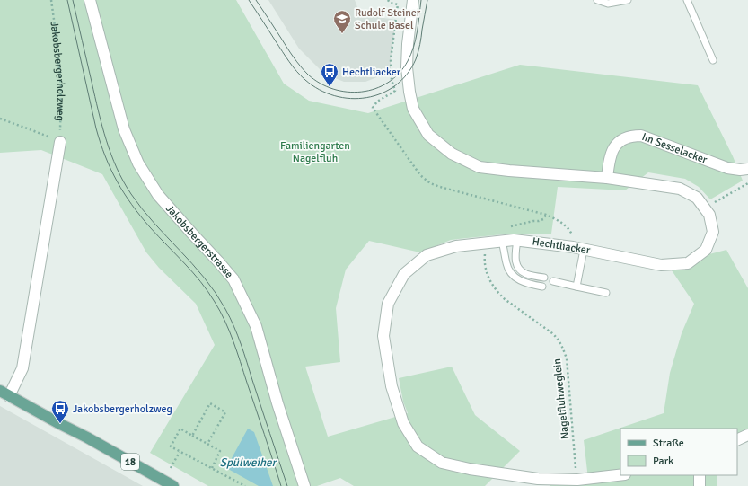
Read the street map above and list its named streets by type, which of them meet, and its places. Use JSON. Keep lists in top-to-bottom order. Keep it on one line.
{"streets":{"main road":["18"],"street":["Im Sesselacker","Jakobsbergerstrasse","Hechtliacker"],"path":["Jakobsbergerholzweg","Nagelfluhweglein"]},"crossings":[["Im Sesselacker","Hechtliacker"],["Hechtliacker","Nagelfluhweglein"]],"water":["Spülweiher"],"parks":["Familiengarten Nagelfluh"],"places":{"school or university":["Rudolf Steiner Schule Basel"],"bus stop":["Hechtliacker","Jakobsbergerholzweg"]},"legend":["Straße","Park"]}
